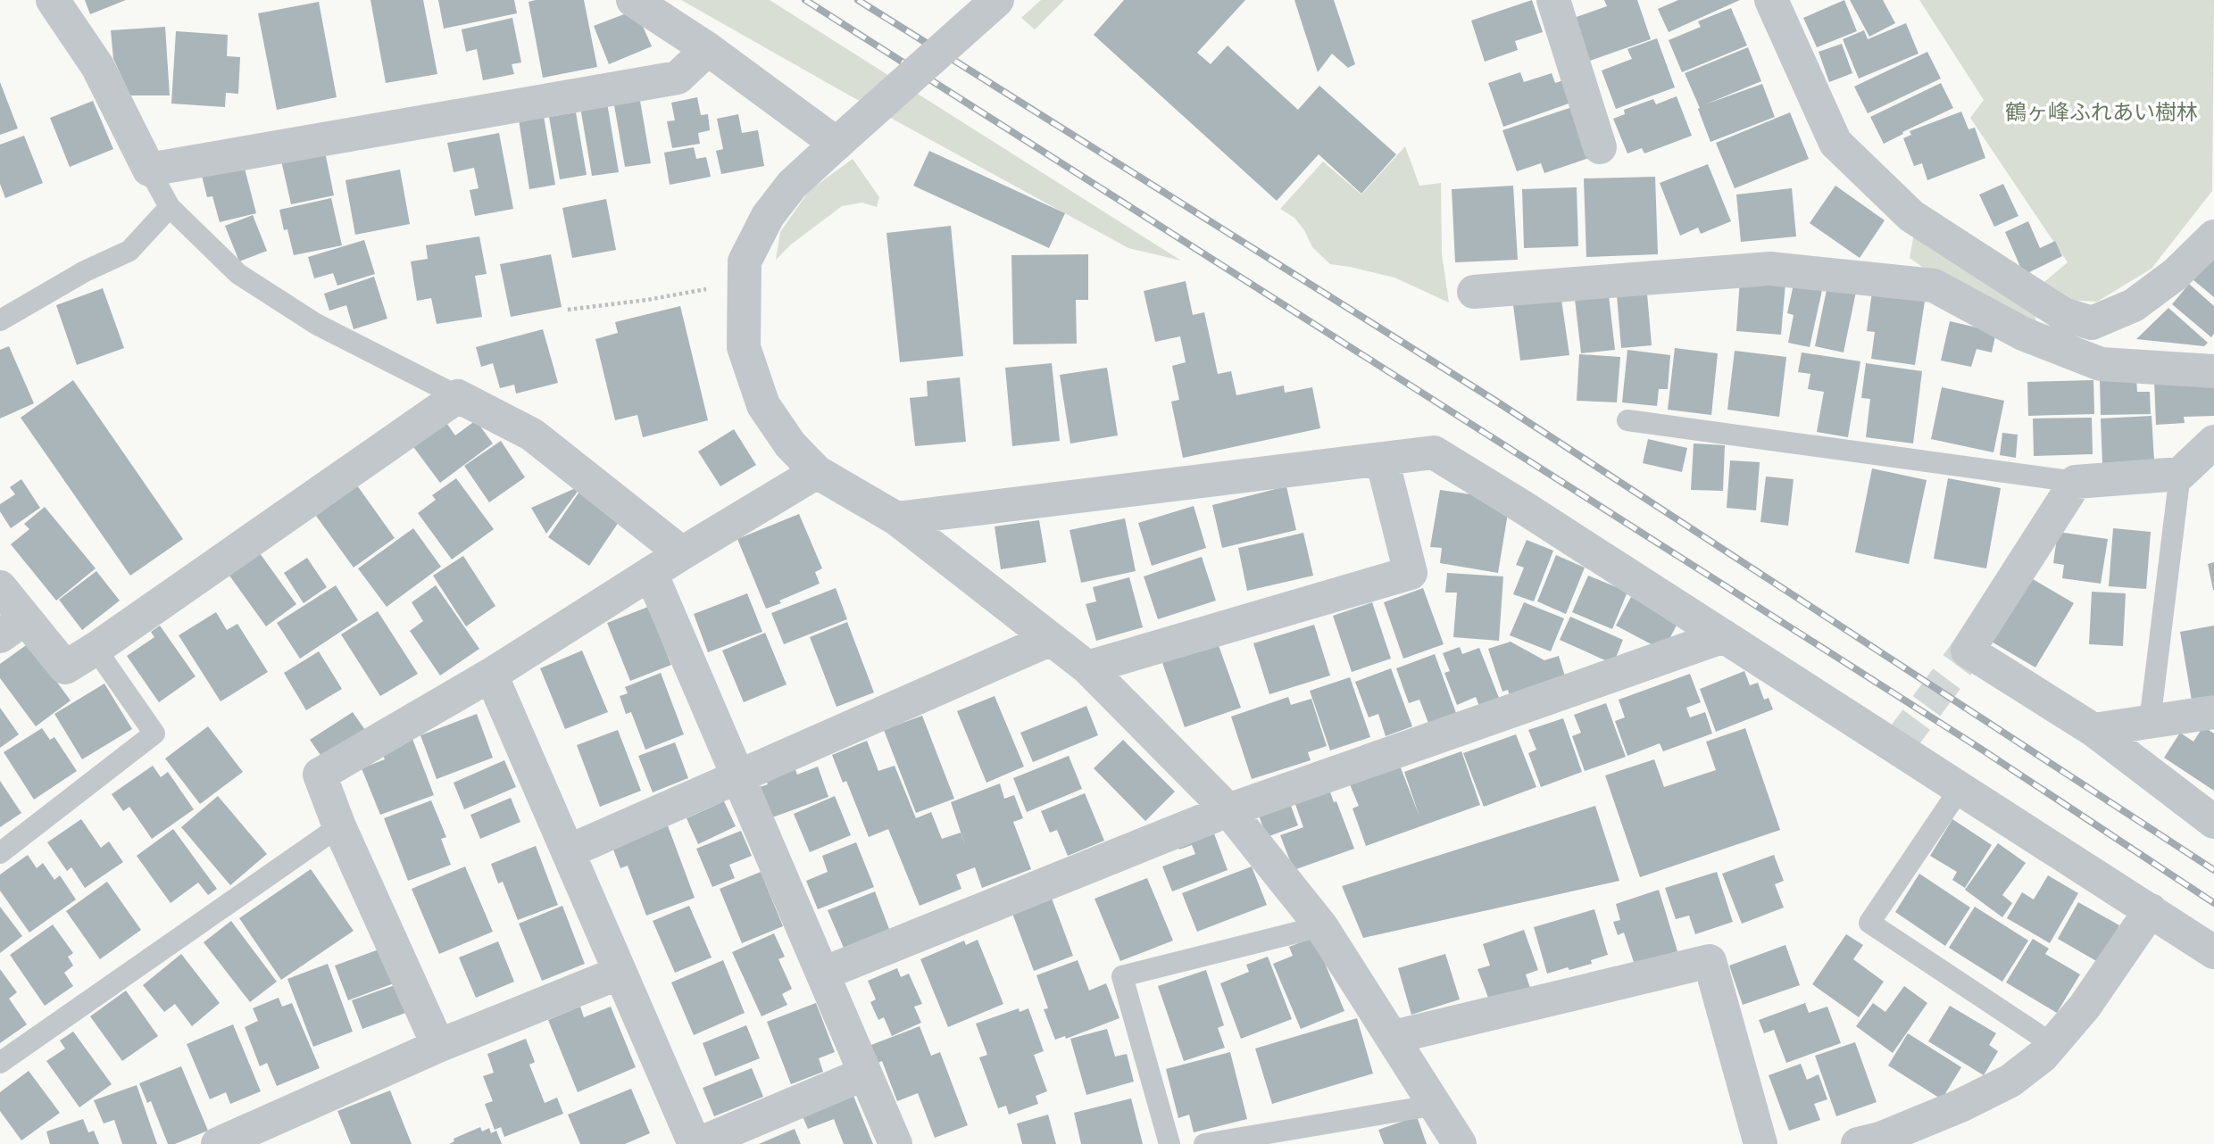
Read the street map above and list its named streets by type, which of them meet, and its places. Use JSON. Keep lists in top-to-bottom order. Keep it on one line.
{"parks":["鶴ヶ峰ふれあい樹林"]}
